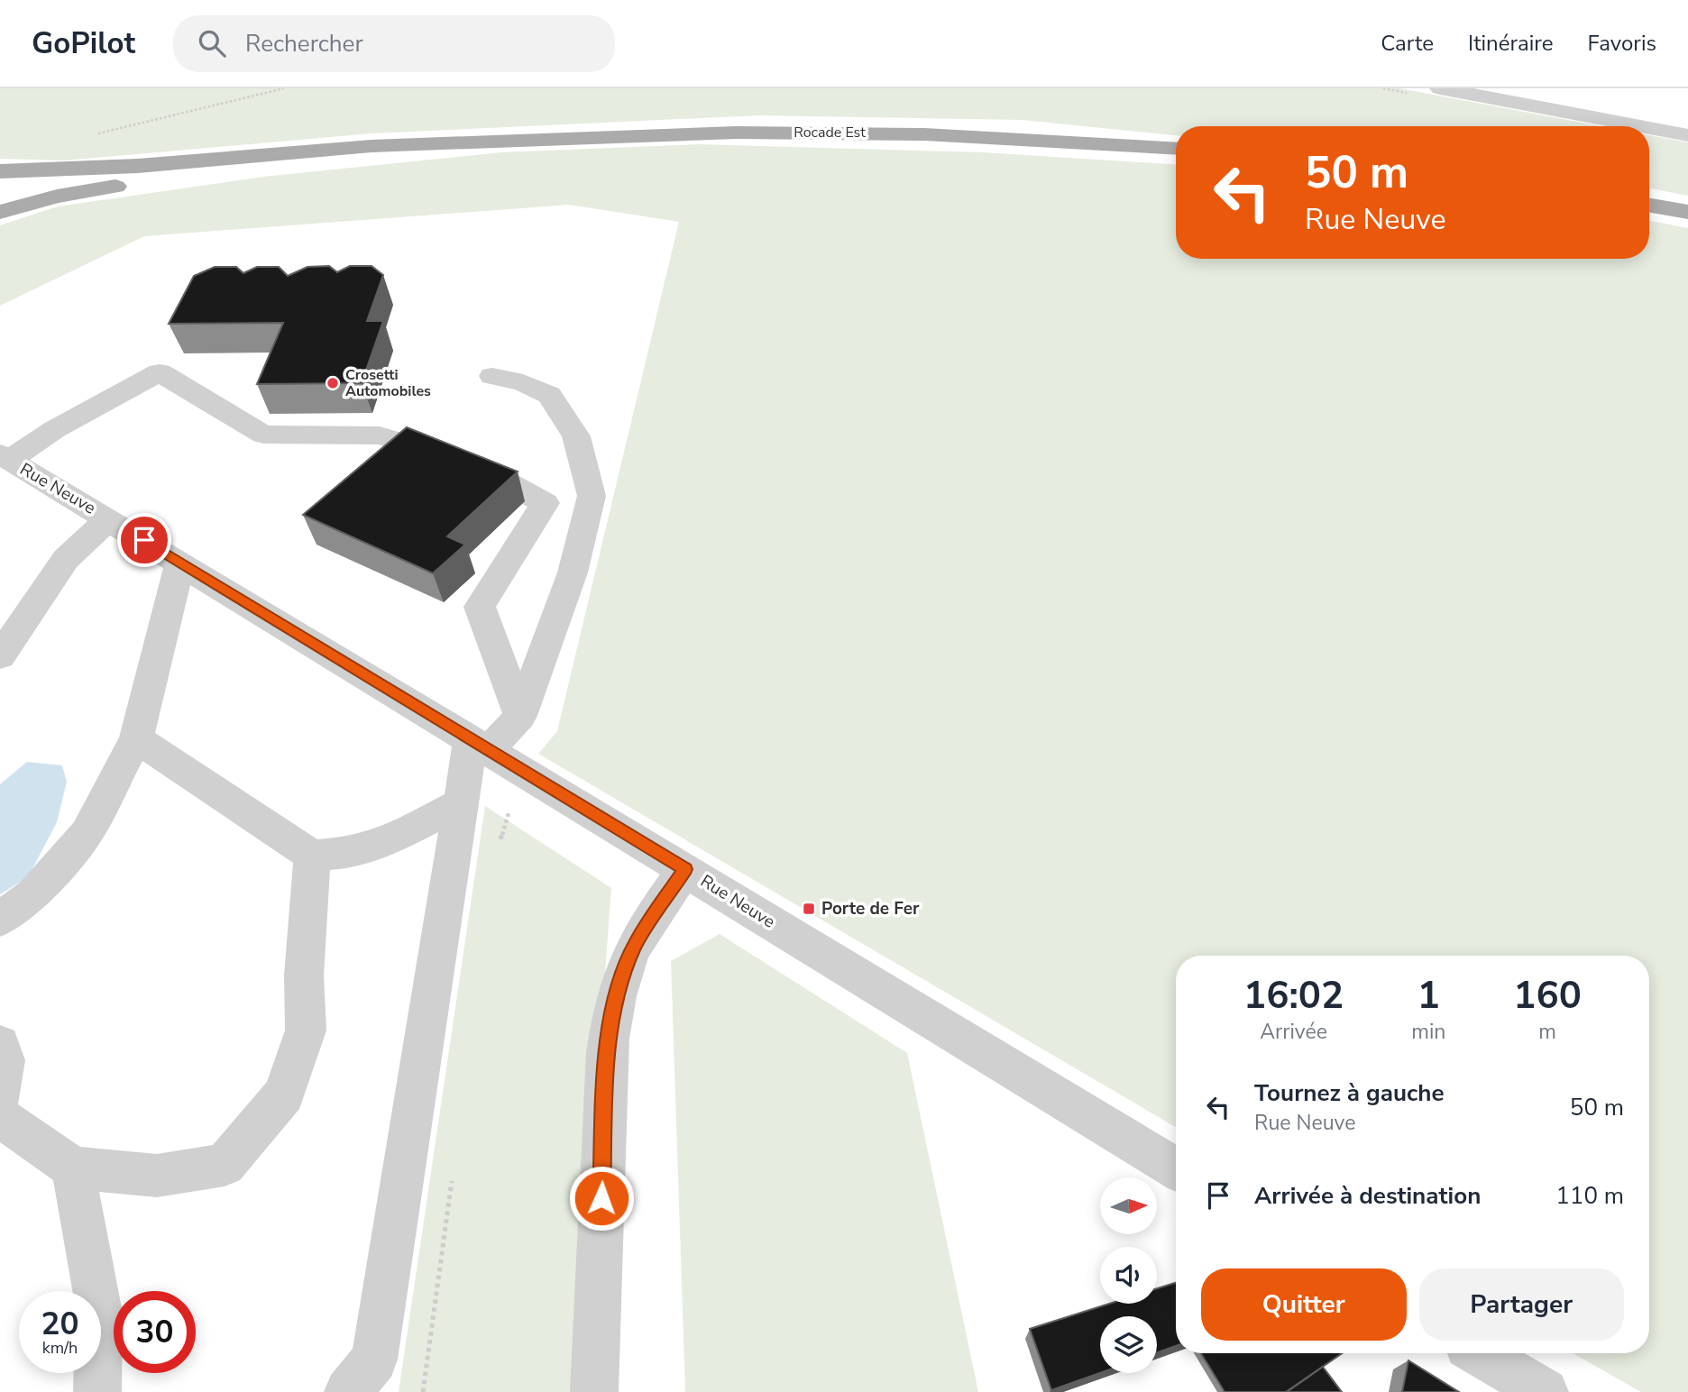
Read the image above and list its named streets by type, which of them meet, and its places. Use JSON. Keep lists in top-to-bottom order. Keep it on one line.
{"streets":{"main road":["Rocade Est"],"street":["Rue Neuve"]},"places":{"other":["Crosetti Automobiles"],"transit":["Porte de Fer"]},"north":"right","page":{"header":"GoPilot","search":"Rechercher","nav":["Carte","Itinéraire","Favoris"],"turn":["50 m","Rue Neuve"],"eta":["16:02","Arrivée","1","min","160","m"],"list":[{"name":"Tournez à gauche","note":"Rue Neuve","value":"50 m"},{"name":"Arrivée à destination","value":"110 m"}],"buttons":["Quitter","Partager"],"speed":"20 km/h","limit":"30"}}
